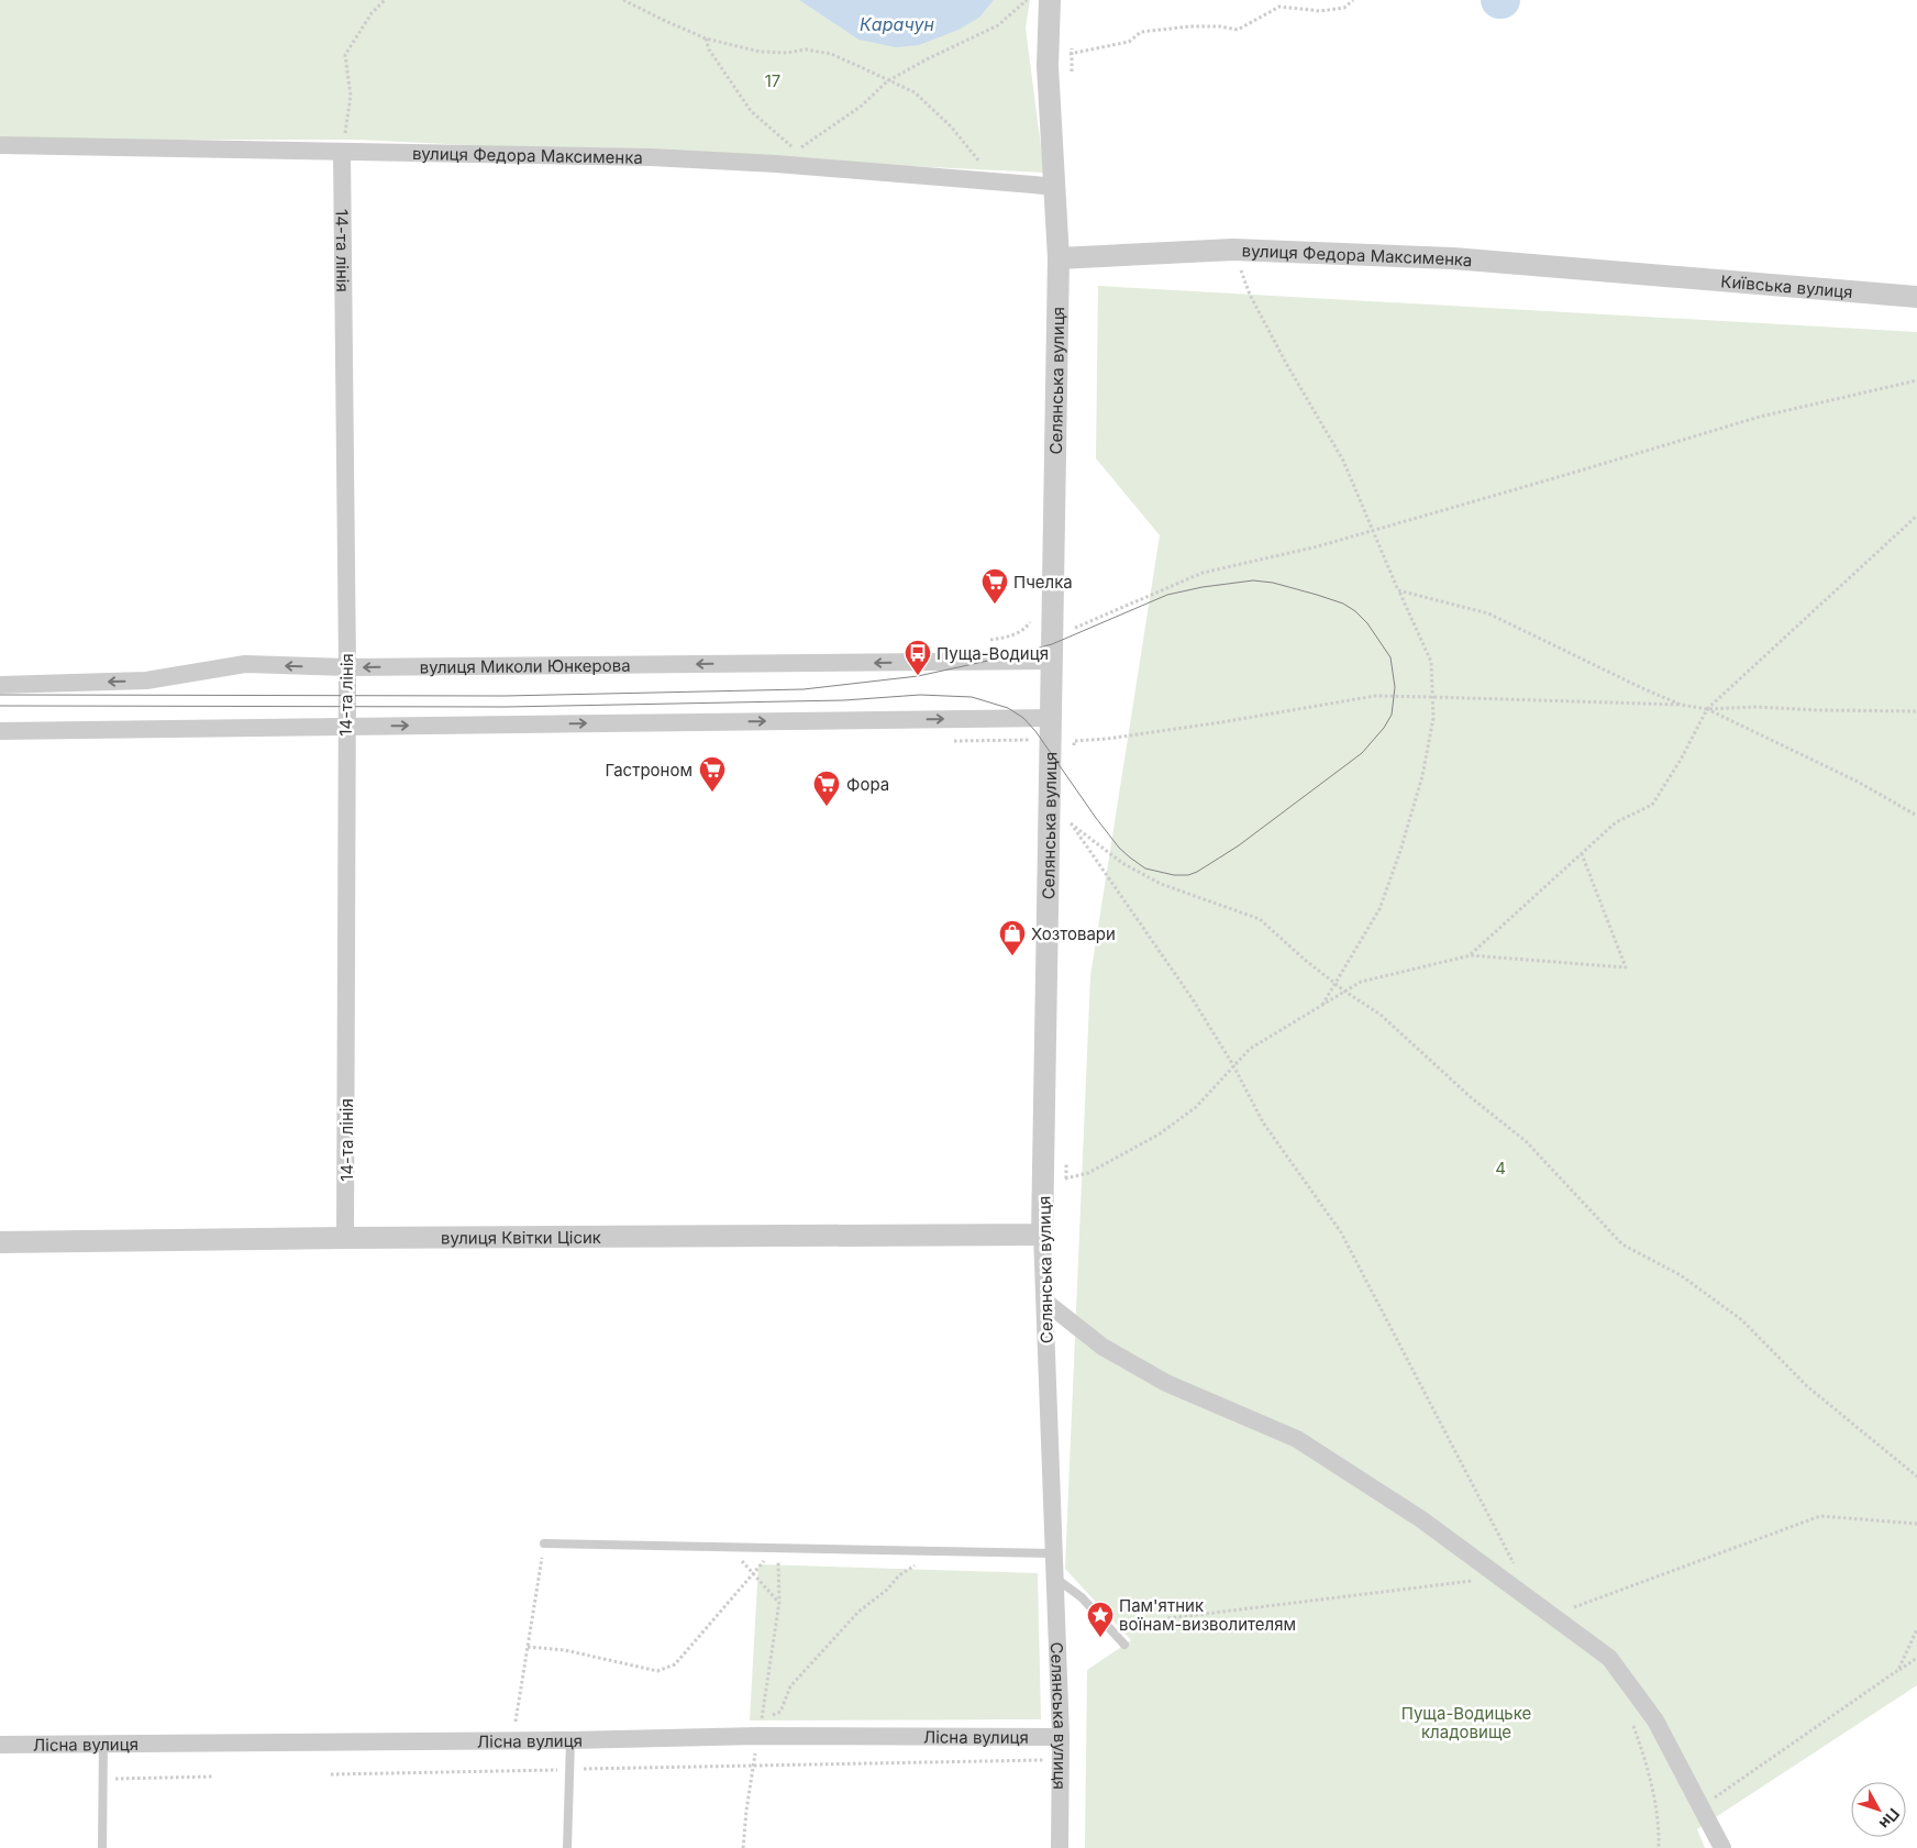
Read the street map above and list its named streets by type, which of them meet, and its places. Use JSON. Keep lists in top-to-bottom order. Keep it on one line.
{"streets":{"street":["вулиця Федора Максименка","14-та лінія","Київська вулиця","Селянська вулиця","вулиця Миколи Юнкерова","вулиця Квітки Цісик","Лісна вулиця"]},"crossings":[["вулиця Федора Максименка","14-та лінія"],["вулиця Федора Максименка","Київська вулиця"],["вулиця Федора Максименка","Селянська вулиця"],["14-та лінія","вулиця Миколи Юнкерова"],["14-та лінія","вулиця Квітки Цісик"],["Селянська вулиця","вулиця Миколи Юнкерова"],["Селянська вулиця","вулиця Квітки Цісик"],["Селянська вулиця","Лісна вулиця"]],"water":["Карачун"],"parks":["17","4","Пуща-Водицьке кладовище"],"places":{"supermarket":["Пчелка","Гастроном","Фора"],"bus stop":["Пуща-Водиця"],"shop":["Хозтовари"],"place":["Пам'ятник воїнам-визволителям"]},"north":"bottom right"}
